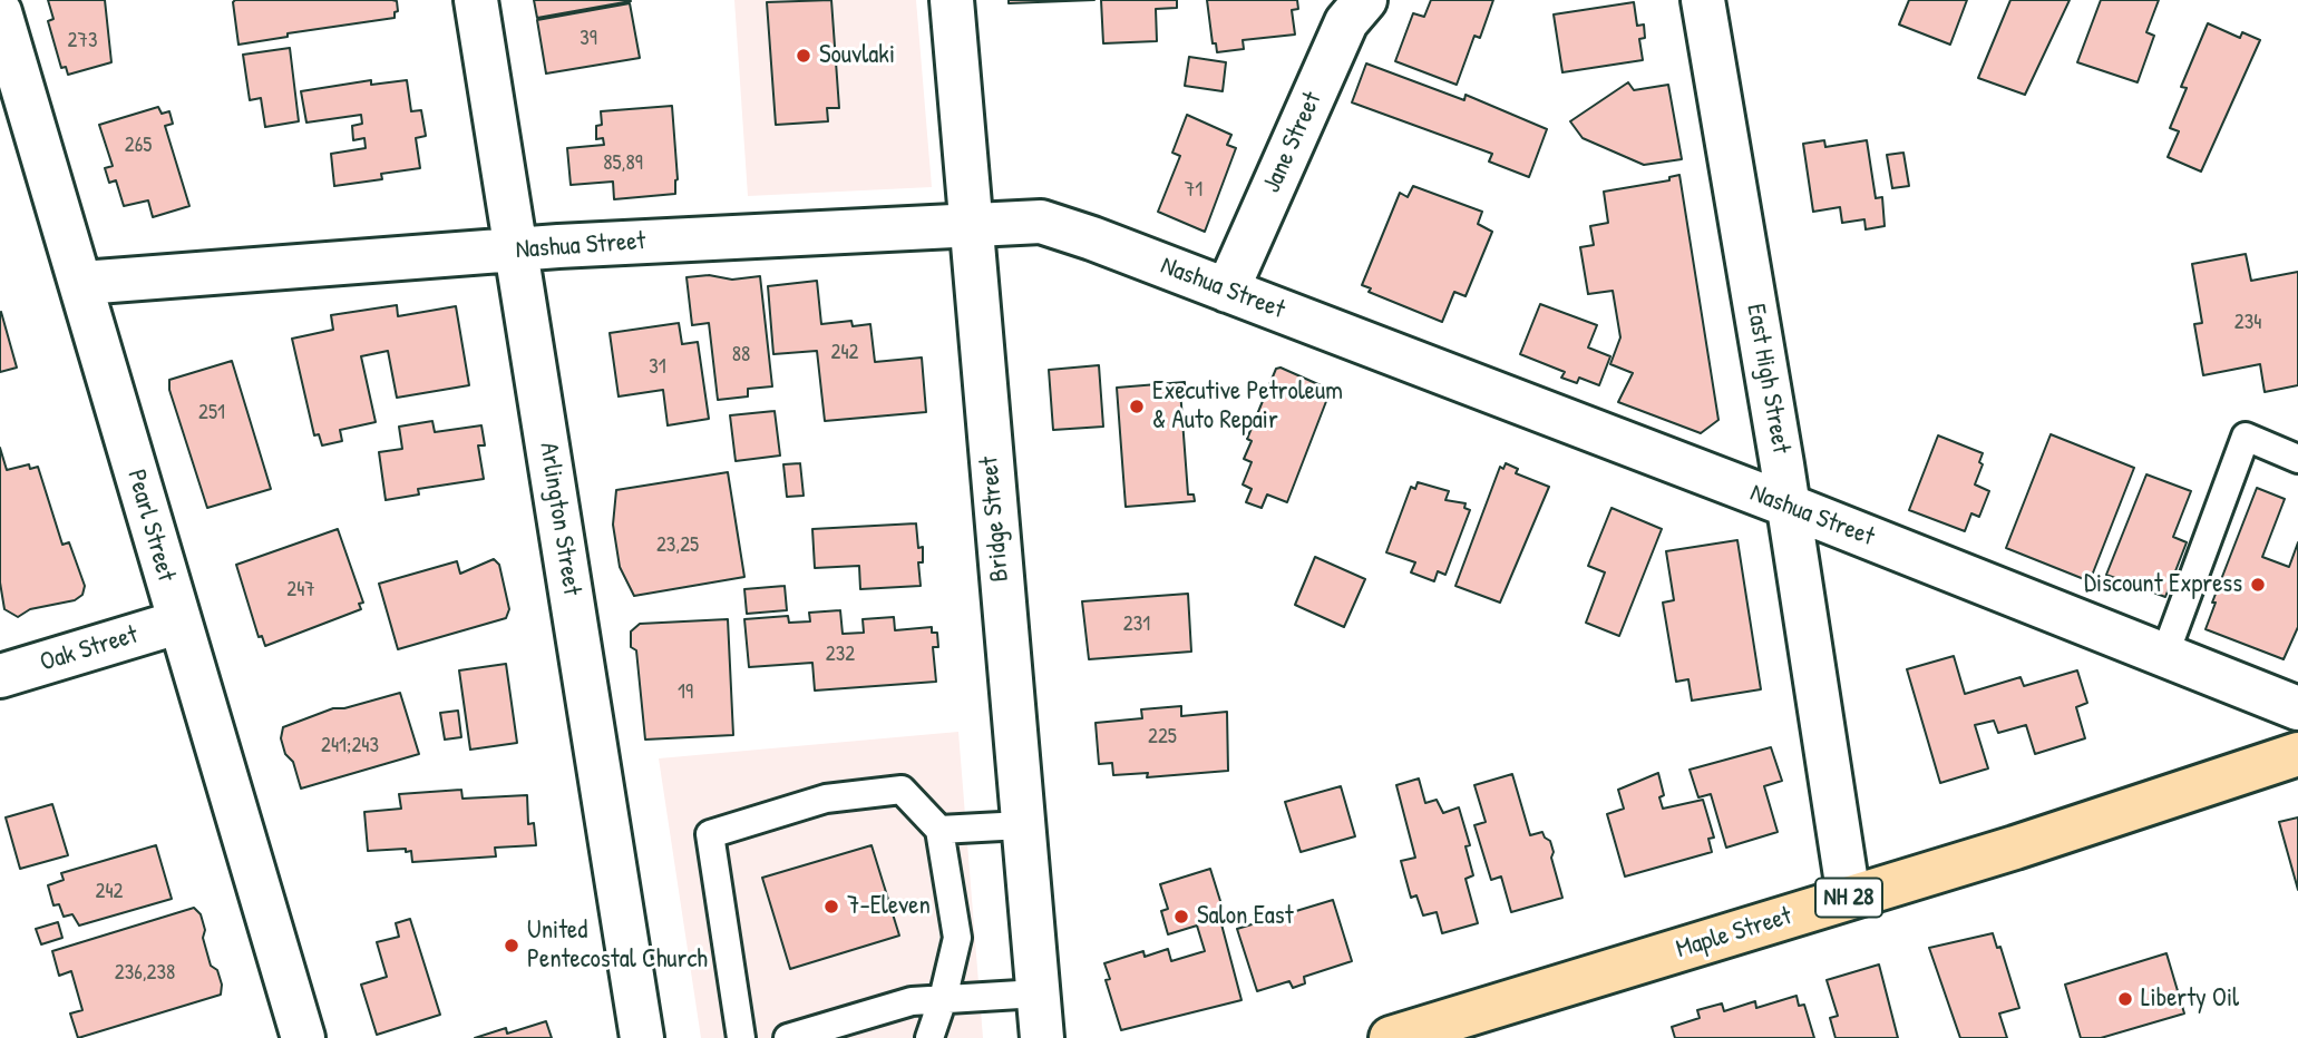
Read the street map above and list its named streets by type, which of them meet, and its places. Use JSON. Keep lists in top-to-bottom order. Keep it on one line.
{"streets":{"main road":["NH 28","Maple Street"],"street":["Jane Street","Nashua Street","East High Street","Arlington Street","Bridge Street","Pearl Street","Oak Street"]},"crossings":[["Jane Street","Nashua Street"],["Nashua Street","East High Street"],["Nashua Street","Arlington Street"],["Nashua Street","Bridge Street"],["Nashua Street","Pearl Street"],["East High Street","Maple Street"],["Pearl Street","Oak Street"]],"places":["Souvlaki","Executive Petroleum & Auto Repair","Discount Express","7-Eleven","Salon East","United Pentecostal Church","Liberty Oil"],"house_numbers":["39","273","265","85,89","71","234","242","88","31","251","23,25","247","231","232","19","225","241;243","242","236,238"]}
